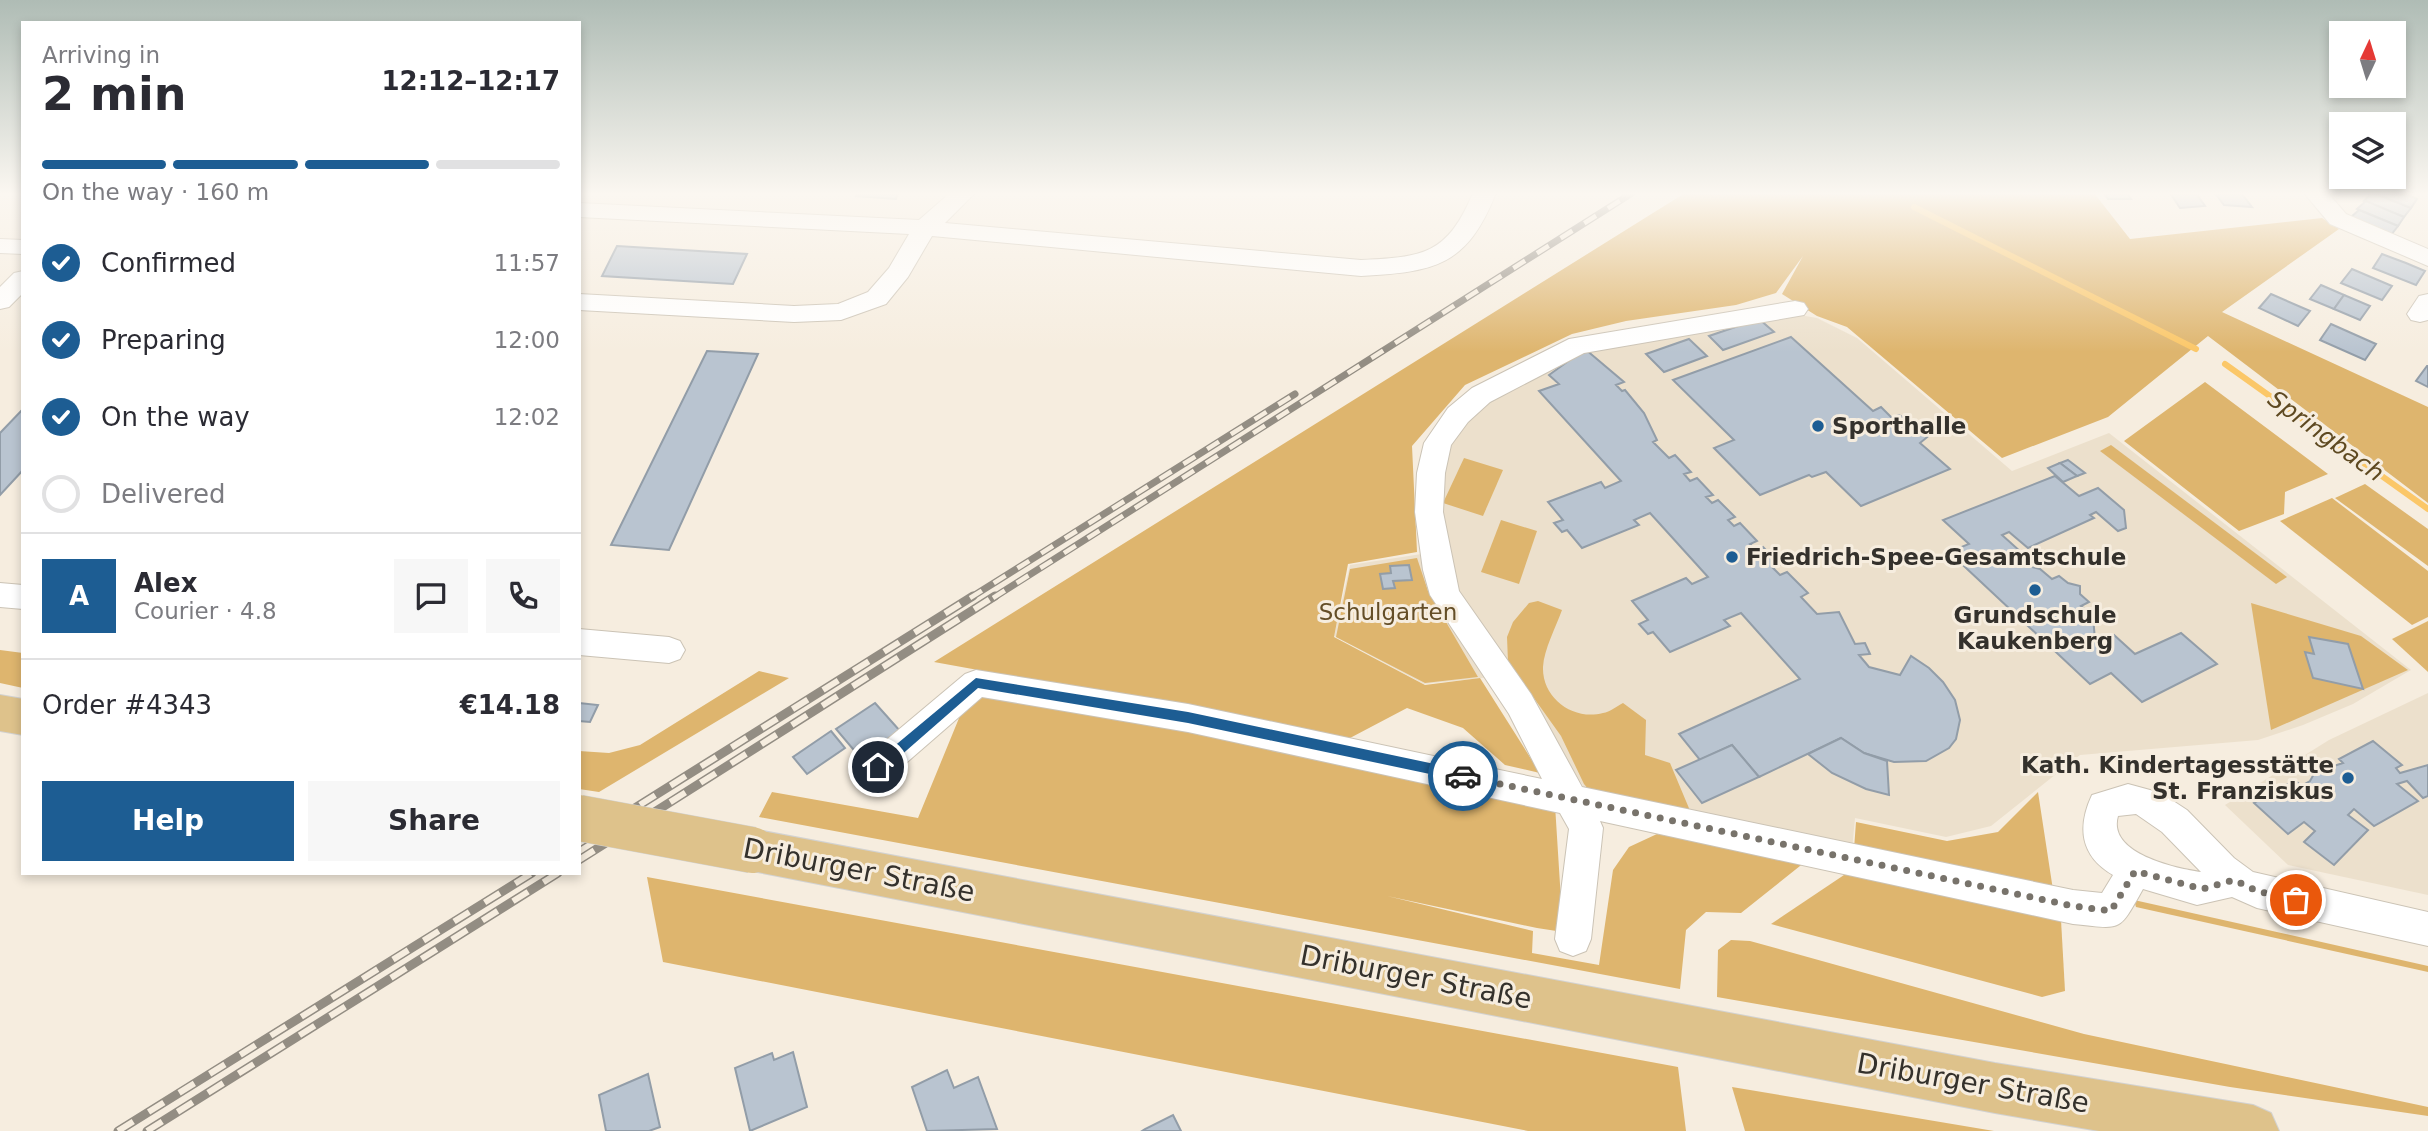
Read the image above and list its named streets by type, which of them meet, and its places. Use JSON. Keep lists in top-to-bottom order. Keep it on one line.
{"streets":{"main road":["Driburger Straße"]},"water":["Springbach"],"parks":["Schulgarten"],"places":["Sporthalle","Friedrich-Spee-Gesamtschule","Grundschule Kaukenberg","Kath. Kindertagesstätte St. Franziskus"],"north":"top","page":{"heading":["2 min","Arriving in","12:12–12:17"],"panel":["Alex","Courier · 4.8","Order #4343","€14.18"],"bar":"On the way · 160 m","list":[["Confirmed","11:57"],["Preparing","12:00"],["On the way","12:02"],"Delivered"],"round":"A","buttons":["Help","Share"]}}
